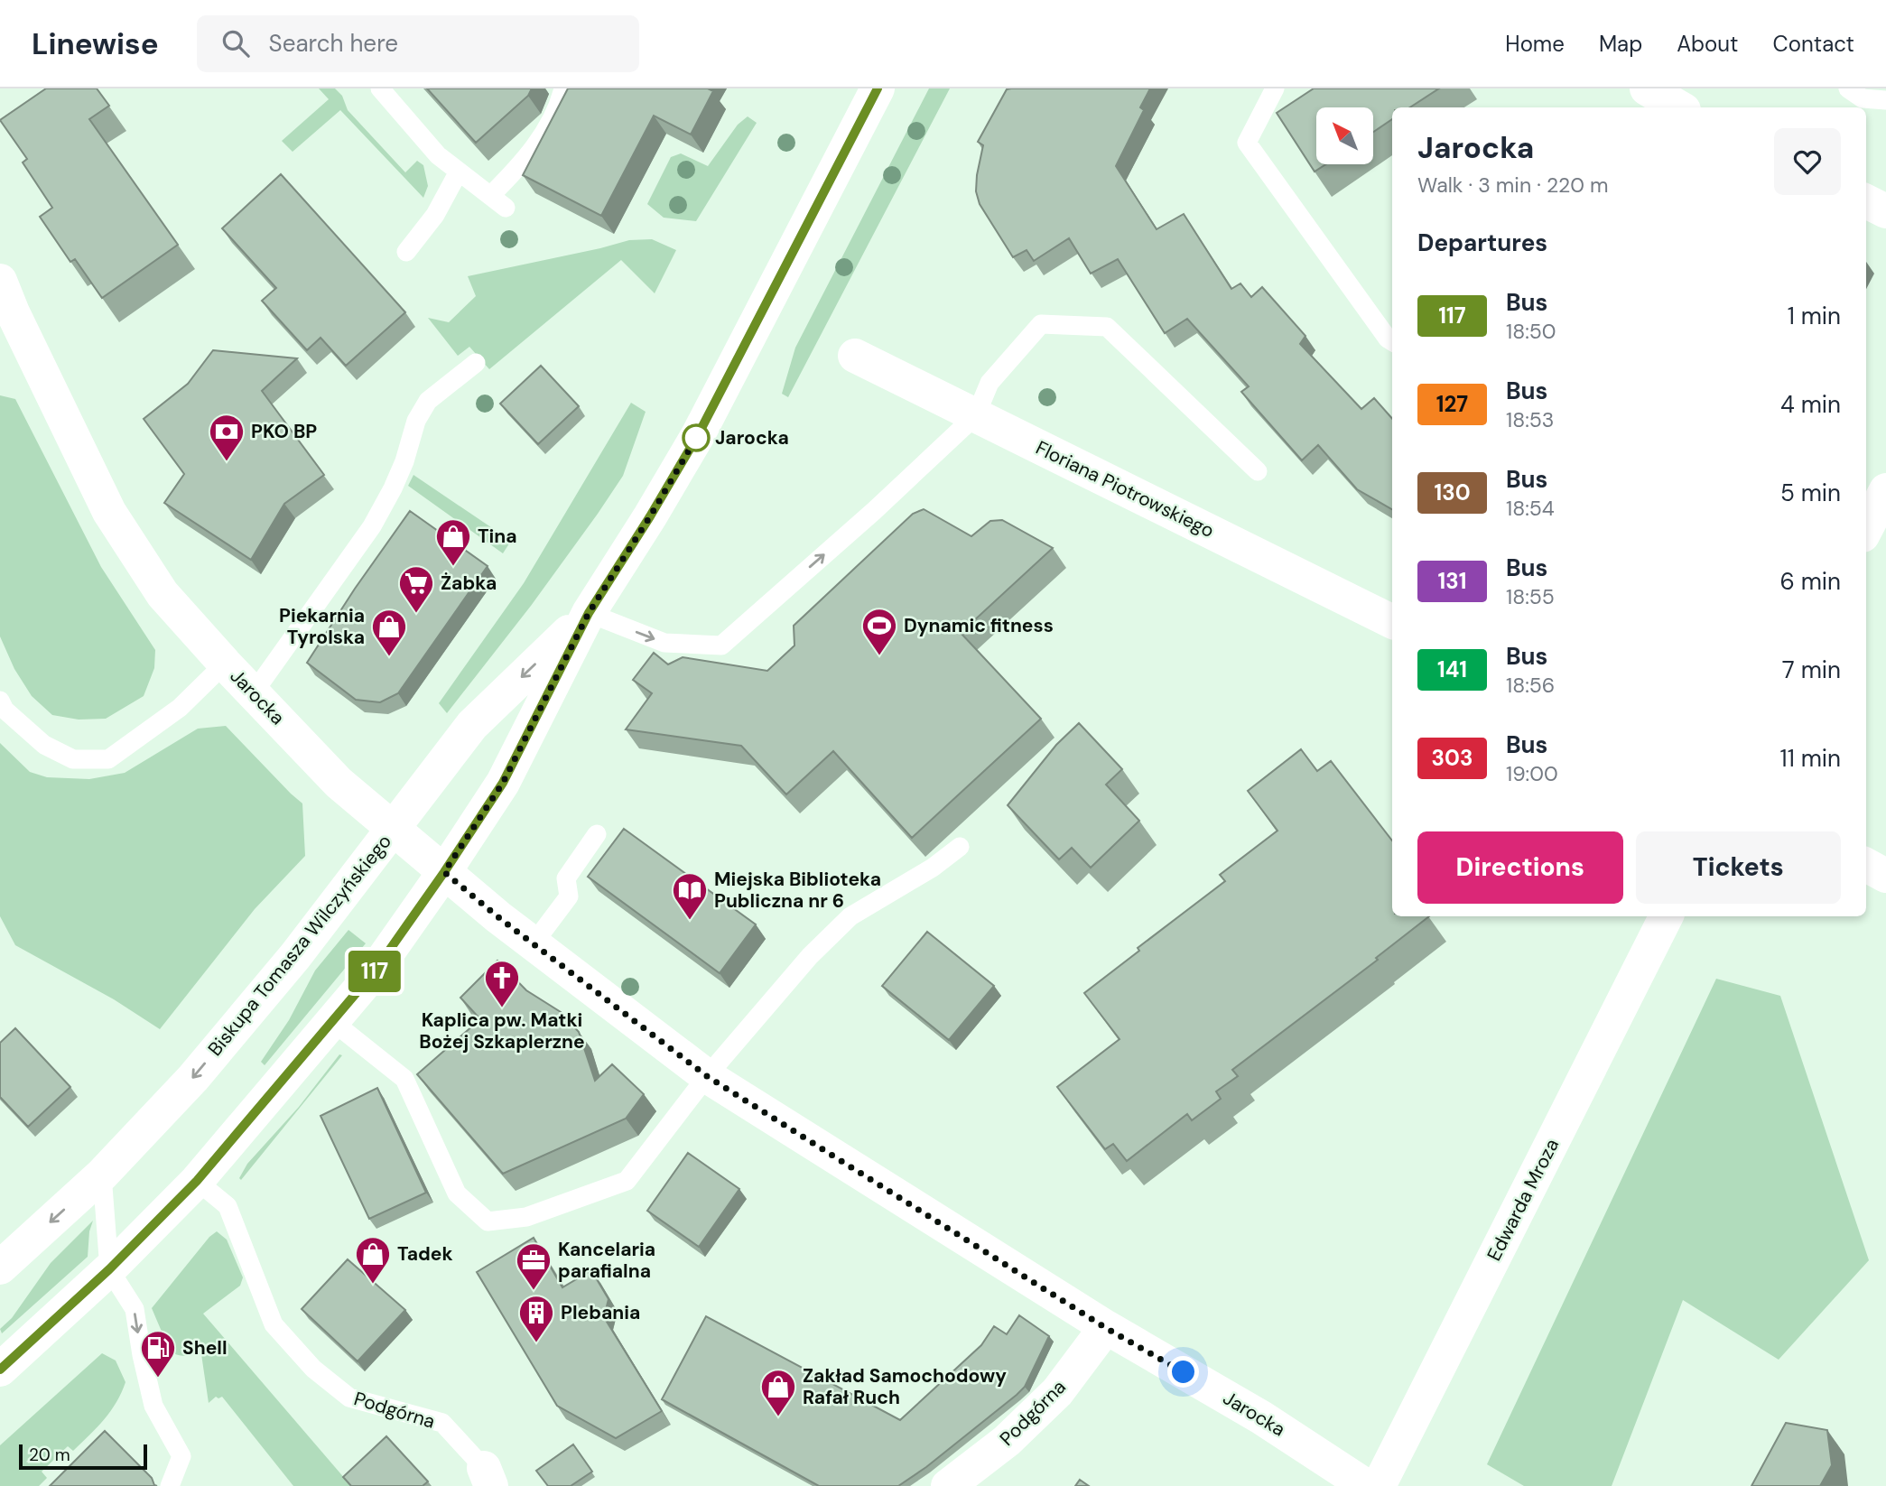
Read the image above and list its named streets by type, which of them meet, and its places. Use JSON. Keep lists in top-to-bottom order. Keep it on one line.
{"streets":{"street":["Floriana Piotrowskiego","Jarocka","Biskupa Tomasza Wilczyńskiego","Edwarda Mroza","Podgórna"]},"crossings":[["Jarocka","Biskupa Tomasza Wilczyńskiego"],["Jarocka","Podgórna"],["Biskupa Tomasza Wilczyńskiego","Podgórna"]],"places":{"other":["Jarocka"],"bank":["PKO BP"],"shop":["Tina","Piekarnia Tyrolska","Tadek","Zakład Samochodowy Rafał Ruch"],"supermarket":["Żabka"],"sports":["Dynamic fitness"],"library":["Miejska Biblioteka Publiczna nr 6"],"church":["Kaplica pw. Matki Bożej Szkaplerzne"],"office":["Kancelaria parafialna"],"building":["Plebania"],"fuel station":["Shell"]},"lines":["bus line 117"],"scale_bar":"20 m","north":"top left","page":{"header":"Linewise","search":"Search here","nav":["Home","Map","About","Contact"],"on_map":"117","heading":[["Jarocka","Walk · 3 min · 220 m"],"Departures"],"list":[{"mark":"117","name":"Bus","note":"18:50","value":"1 min"},{"mark":"127","name":"Bus","note":"18:53","value":"4 min"},{"mark":"130","name":"Bus","note":"18:54","value":"5 min"},{"mark":"131","name":"Bus","note":"18:55","value":"6 min"},{"mark":"141","name":"Bus","note":"18:56","value":"7 min"},{"mark":"303","name":"Bus","note":"19:00","value":"11 min"}],"buttons":["Directions","Tickets"],"scale":"20 m"}}
